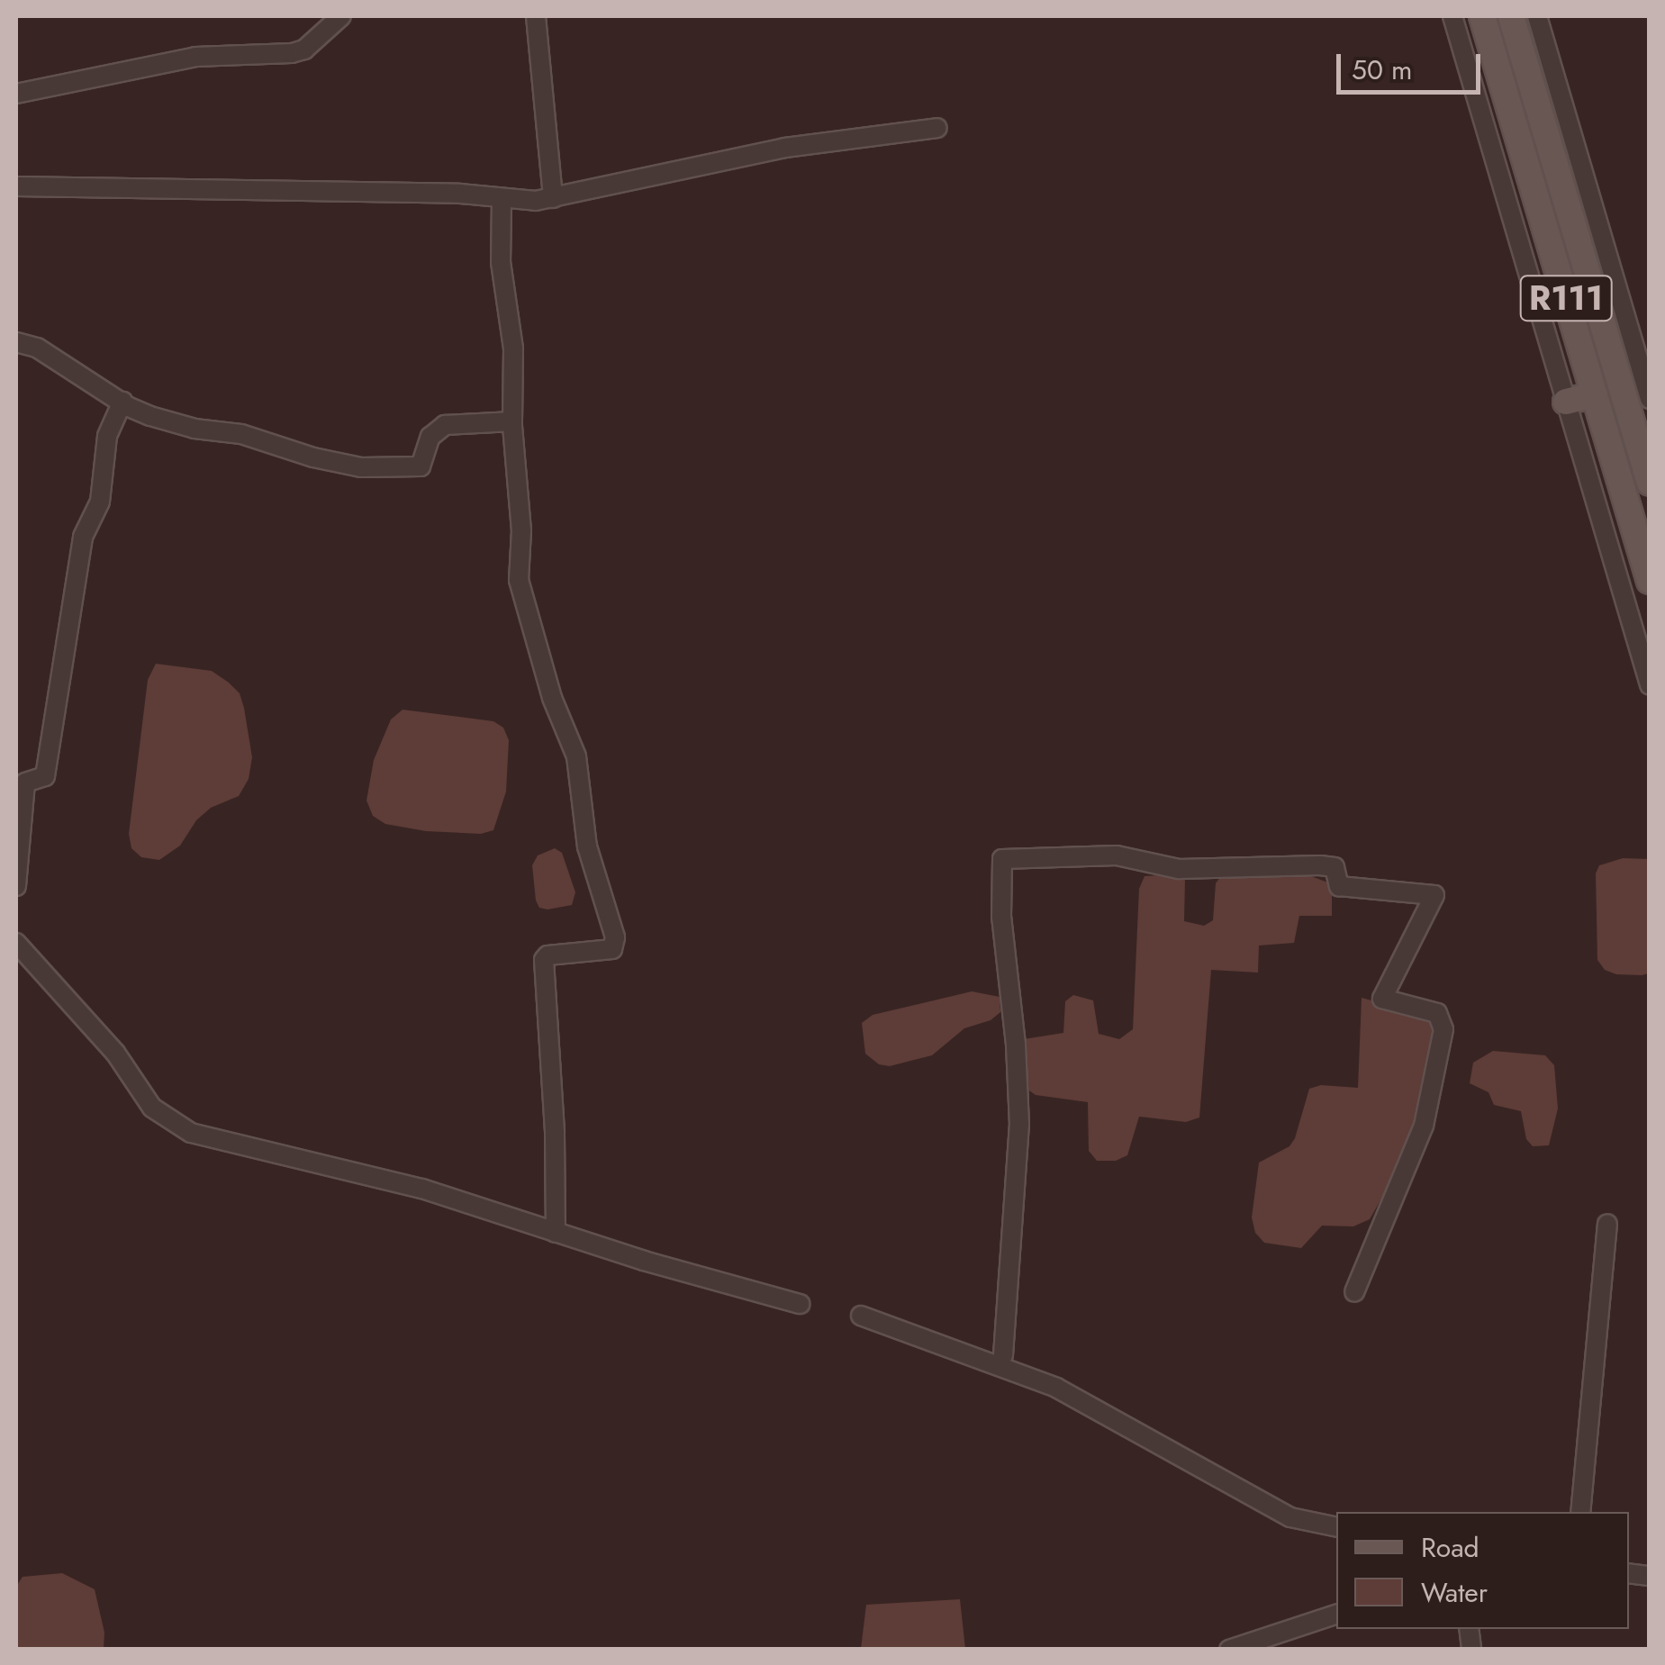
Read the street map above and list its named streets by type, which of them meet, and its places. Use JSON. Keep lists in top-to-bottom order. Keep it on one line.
{"streets":{"main road":["R111"]},"legend":["Road","Water"],"scale_bar":"50 m"}
